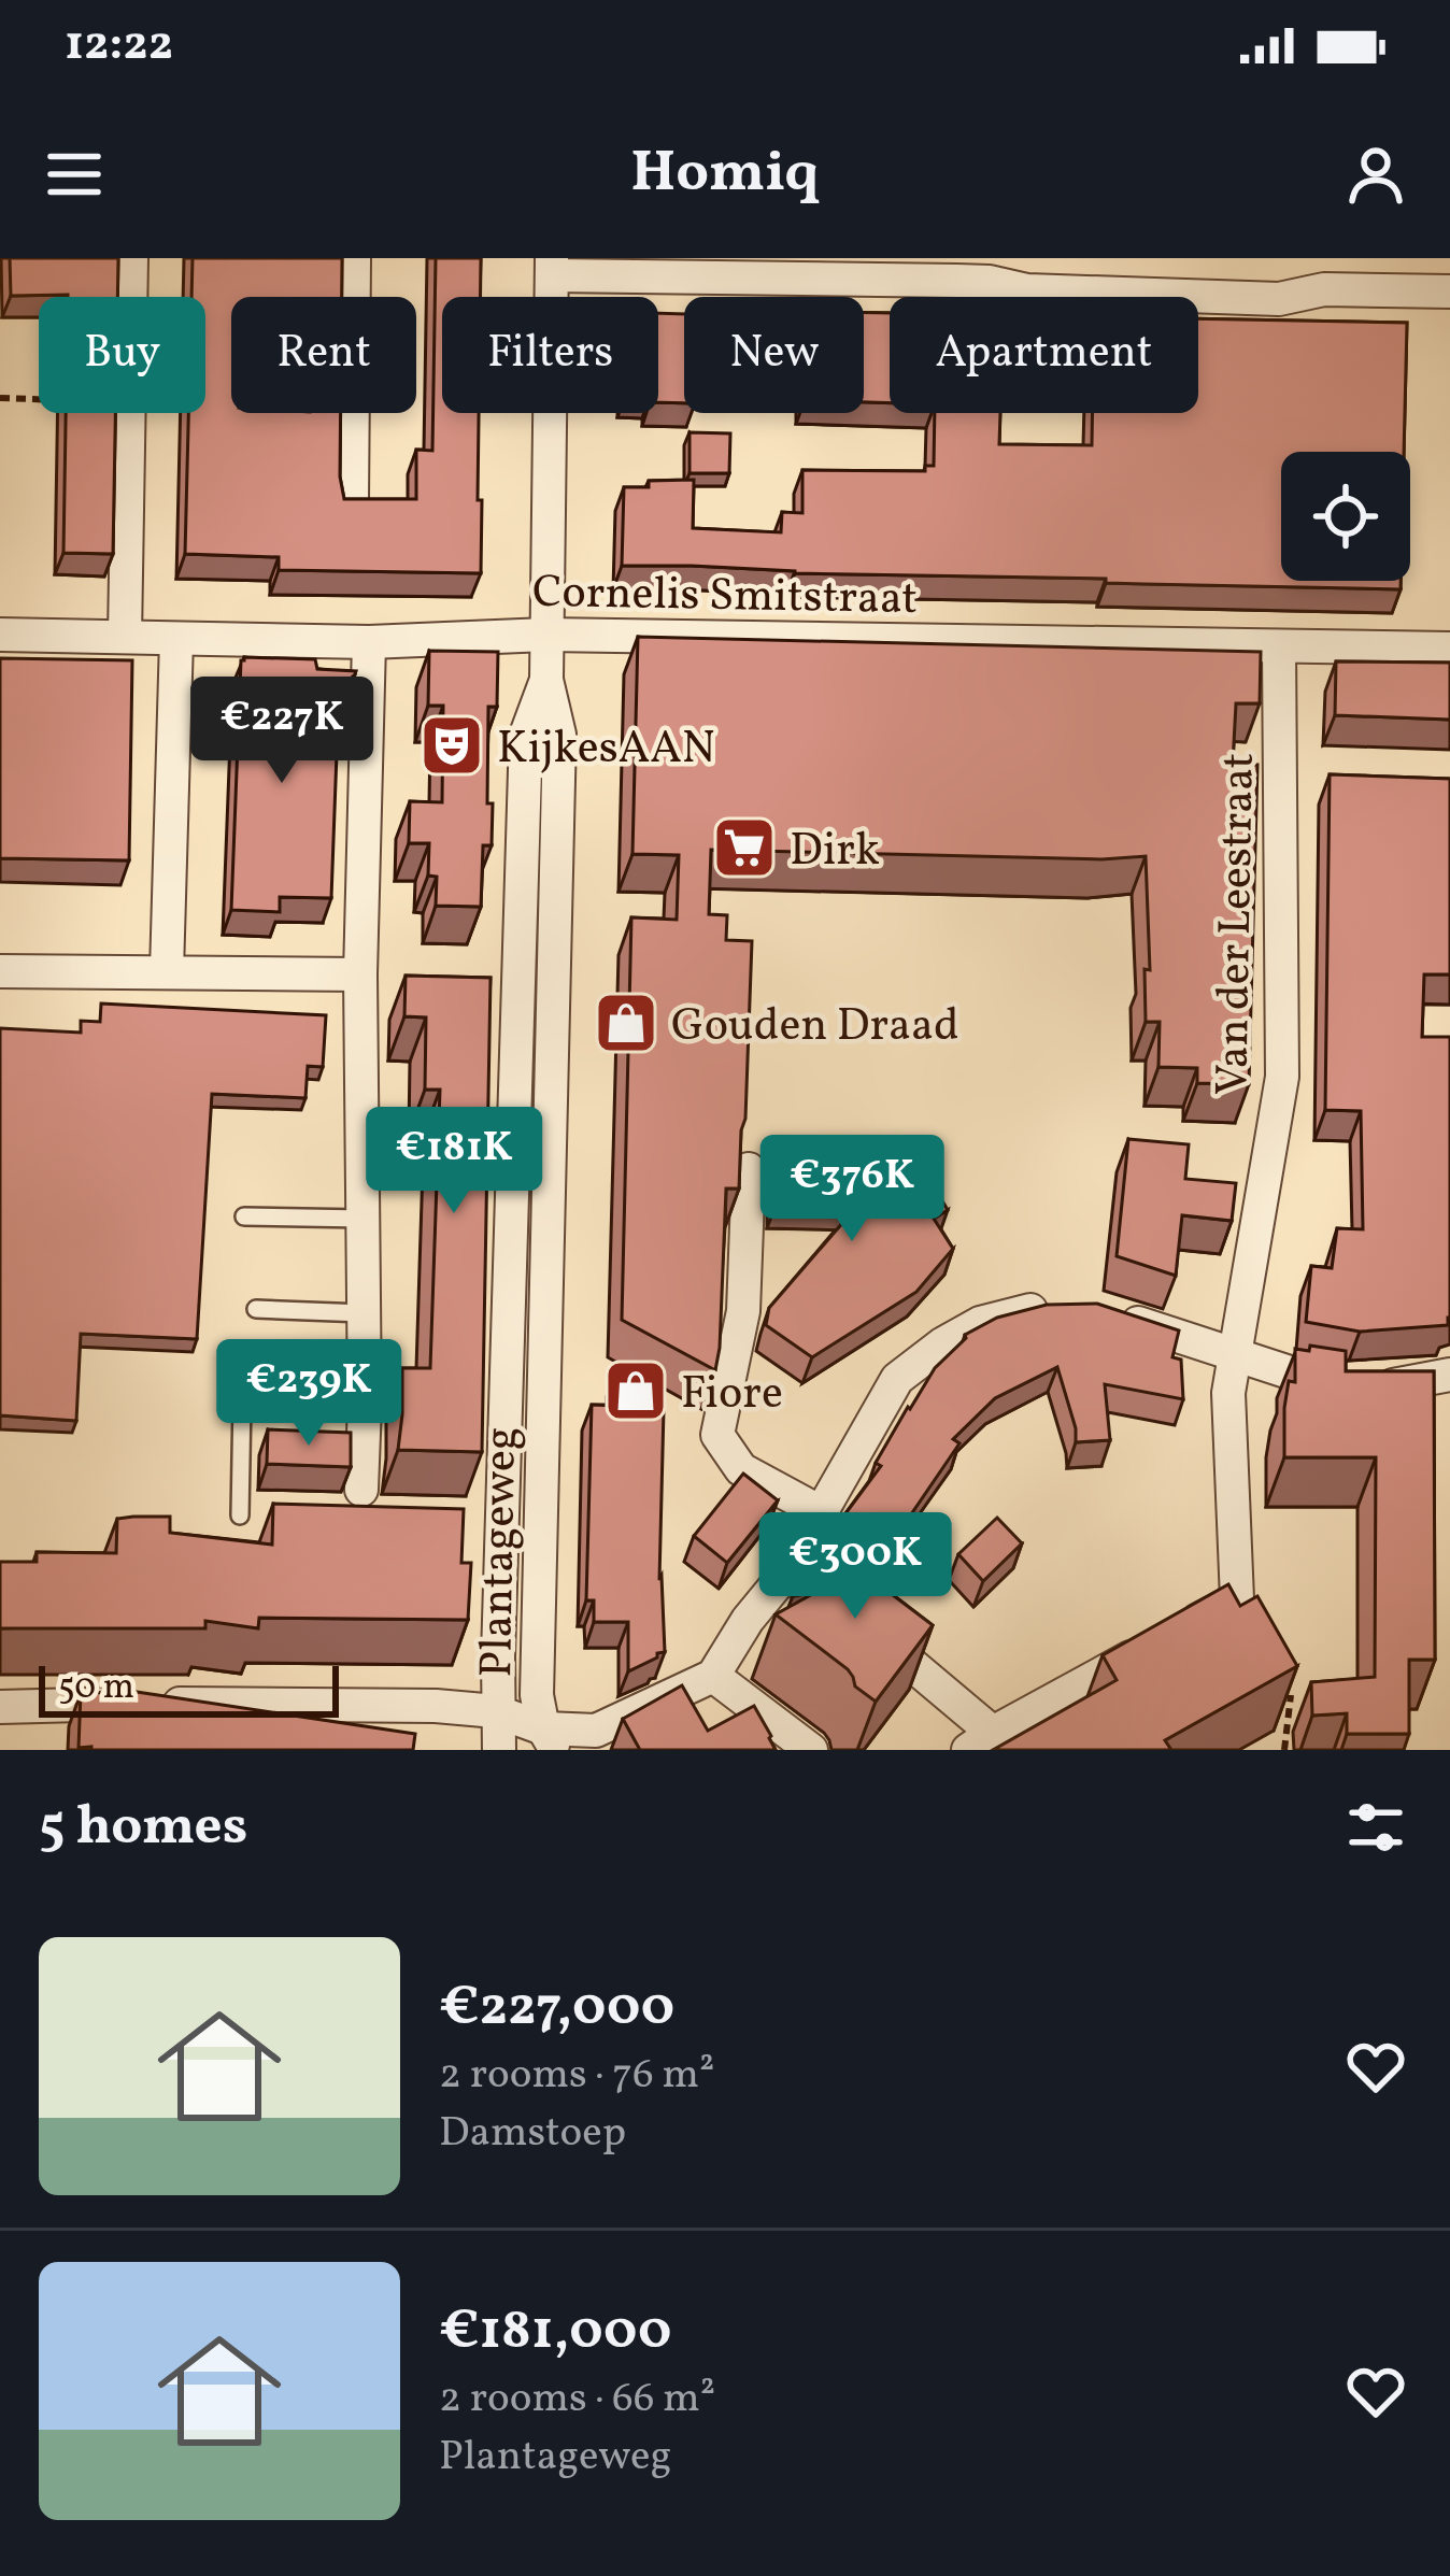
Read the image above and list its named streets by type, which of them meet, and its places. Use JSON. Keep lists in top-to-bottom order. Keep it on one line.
{"streets":{"street":["Cornelis Smitstraat","Van der Leestraat","Plantageweg"]},"crossings":[["Cornelis Smitstraat","Van der Leestraat"],["Cornelis Smitstraat","Plantageweg"]],"places":{"theatre":["KijkesAAN"],"supermarket":["Dirk"],"shop":["Gouden Draad","Fiore"]},"scale_bar":"50 m","page":{"status":"12:22","header":"Homiq","chip":["Buy","Rent","Filters","New","Apartment"],"price":["€227K","€181K","€376K","€239K","€300K"],"scale":"50 m","heading":"5 homes","list":[{"name":"€227,000","note":"2 rooms · 76 m² · Damstoep"},{"name":"€181,000","note":"2 rooms · 66 m² · Plantageweg"}]}}
